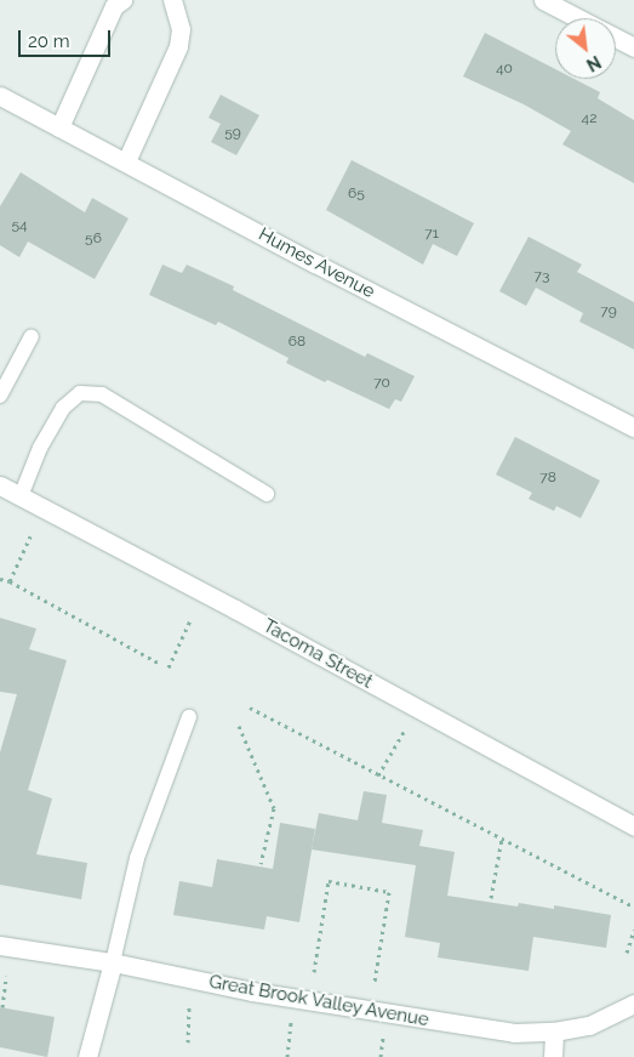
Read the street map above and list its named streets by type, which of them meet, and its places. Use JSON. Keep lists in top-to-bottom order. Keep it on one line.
{"streets":{"street":["Humes Avenue","Tacoma Street","Great Brook Valley Avenue"]},"house_numbers":["40","42","59","65","54","71","56","73","79","68","70","78"],"scale_bar":"20 m","north":"bottom right"}
